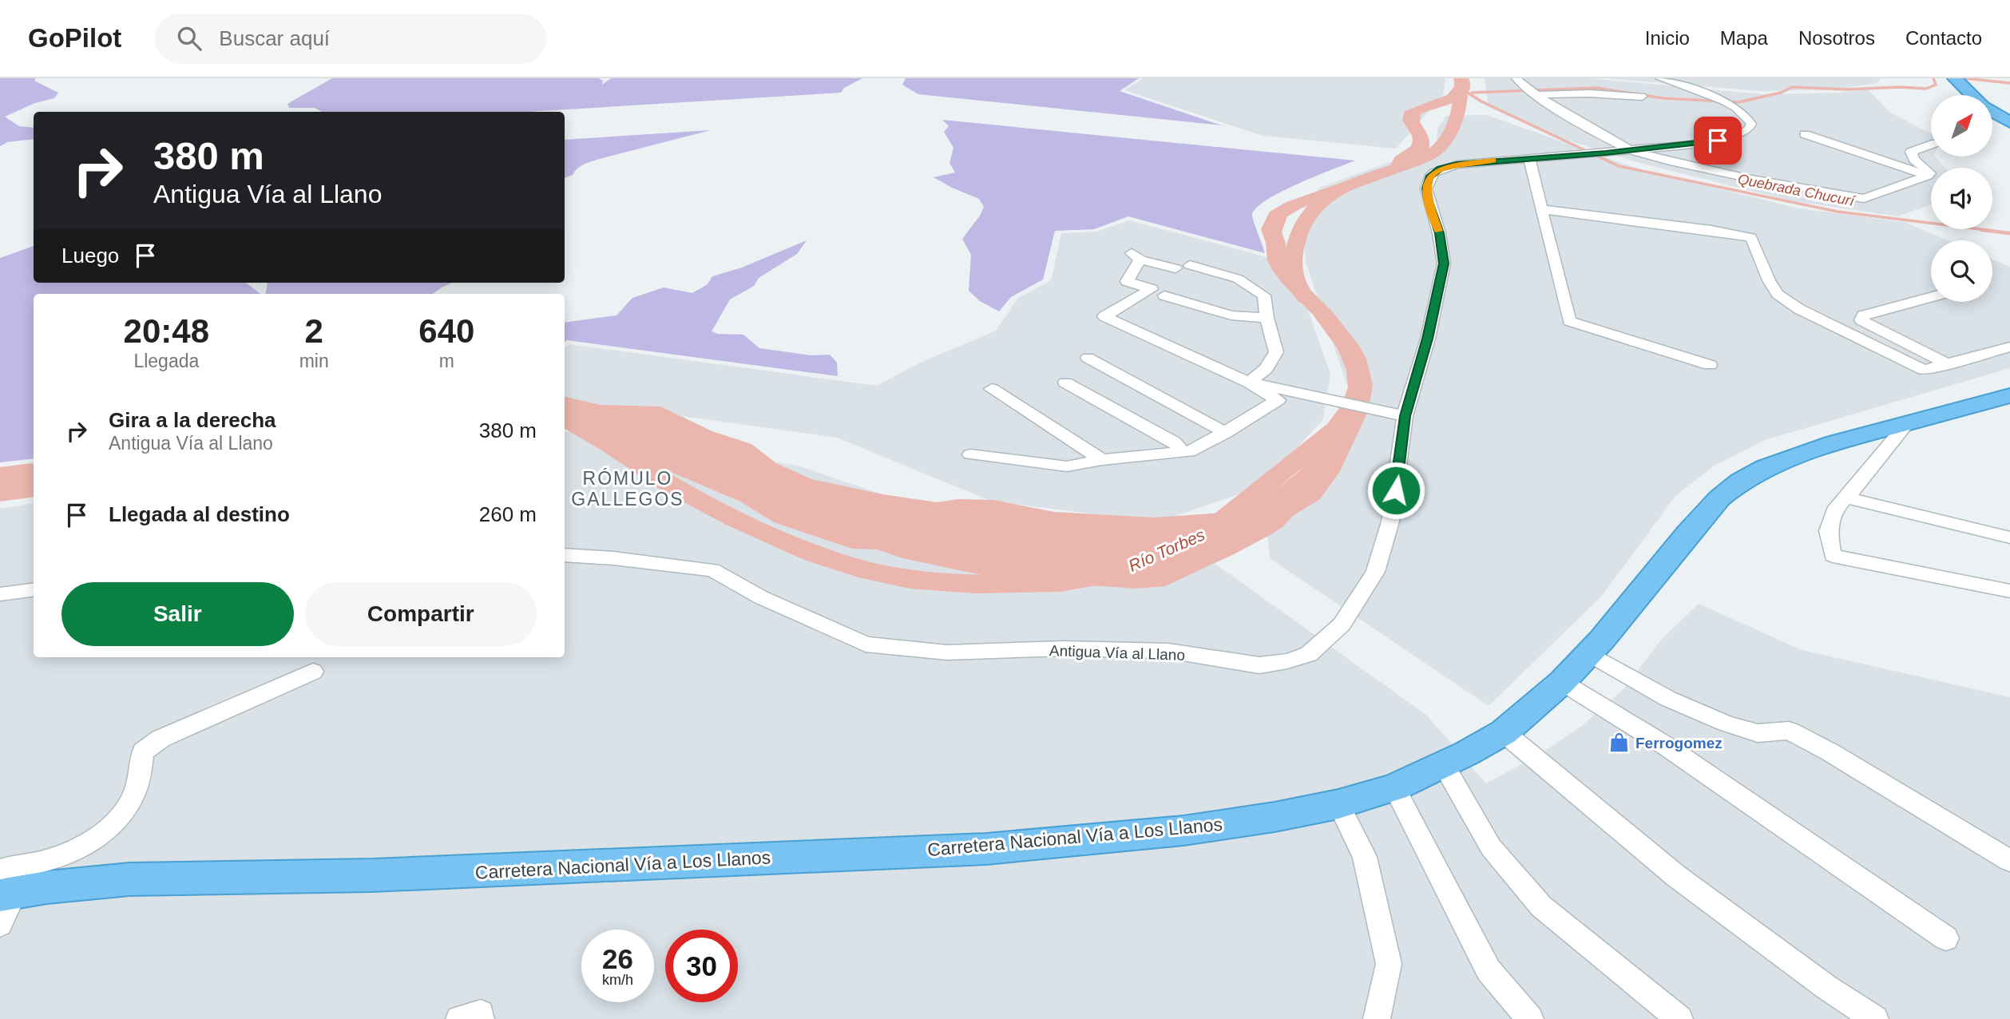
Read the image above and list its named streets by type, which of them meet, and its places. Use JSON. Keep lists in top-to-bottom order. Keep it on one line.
{"streets":{"highway":["Carretera Nacional Vía a Los Llanos"],"street":["Antigua Vía al Llano"]},"districts":["RÓMULO GALLEGOS"],"water":["Quebrada Chucurí","Río Torbes"],"places":{"shop":["Ferrogomez"]},"north":"top right","page":{"header":"GoPilot","search":"Buscar aquí","nav":["Inicio","Mapa","Nosotros","Contacto"],"turn":["380 m","Antigua Vía al Llano"],"then":"Luego","eta":["20:48","Llegada","2","min","640","m"],"list":[{"name":"Gira a la derecha","note":"Antigua Vía al Llano","value":"380 m"},{"name":"Llegada al destino","value":"260 m"}],"buttons":["Salir","Compartir"],"speed":"26 km/h","limit":"30"}}
